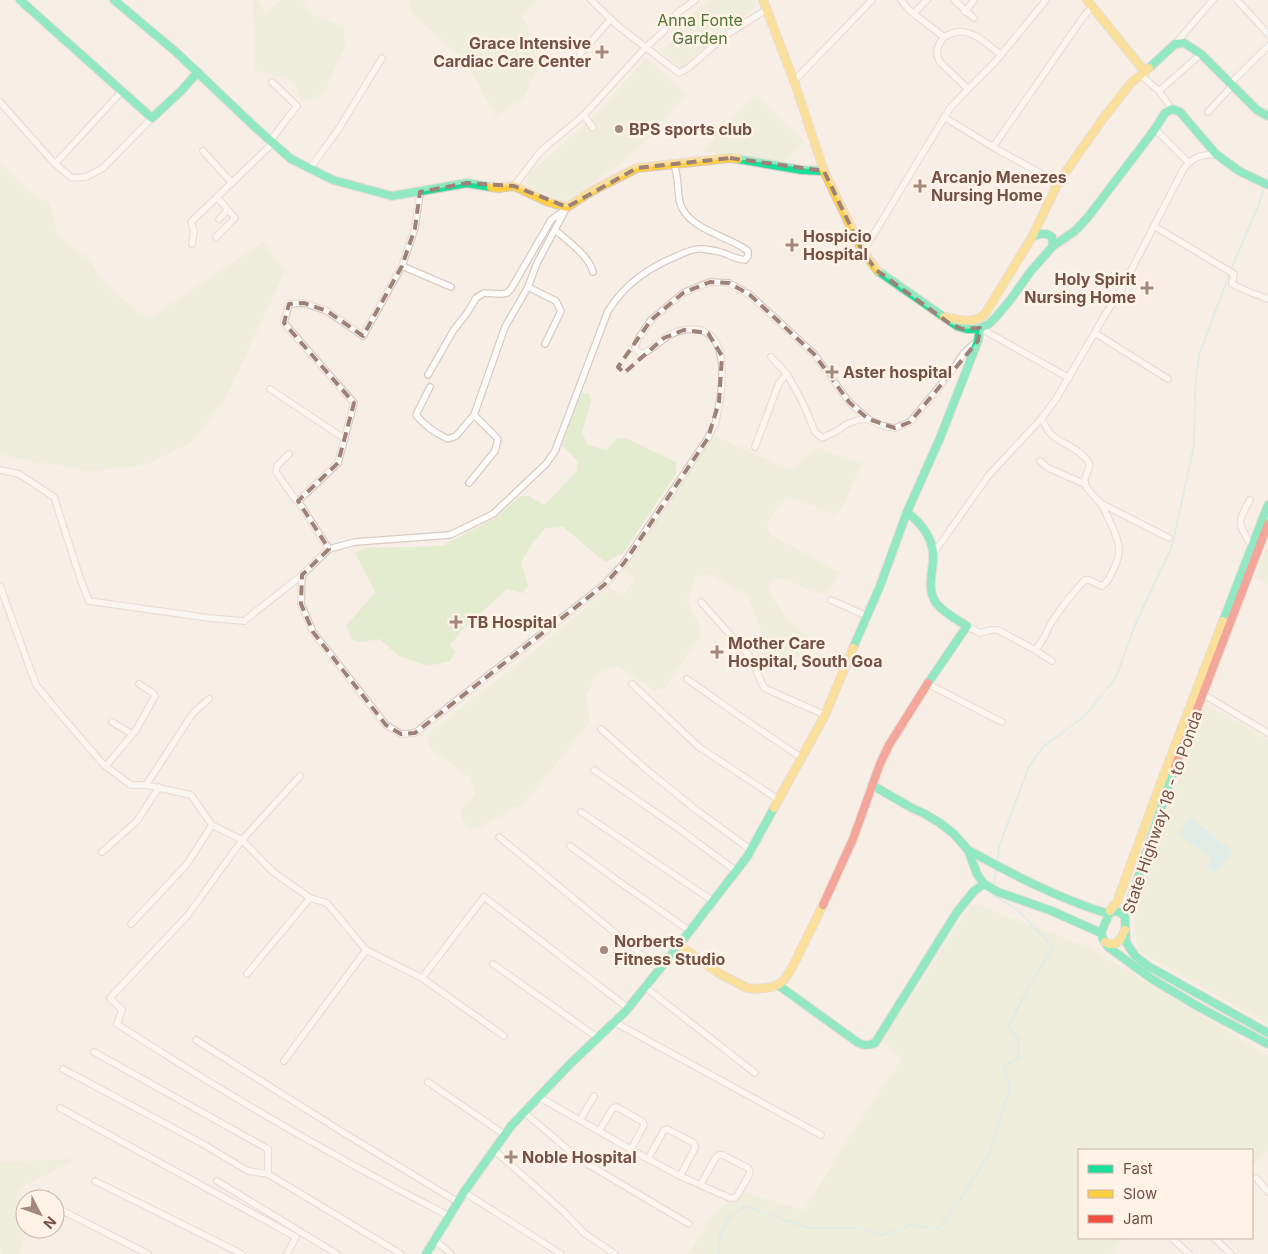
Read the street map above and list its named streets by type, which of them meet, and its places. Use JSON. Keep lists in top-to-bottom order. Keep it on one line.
{"streets":{"main road":["State Highway 18 - to Ponda"]},"parks":["Anna Fonte Garden"],"places":{"health":["Grace Intensive Cardiac Care Center","Arcanjo Menezes Nursing Home","Hospicio Hospital","Holy Spirit Nursing Home","Aster hospital","TB Hospital","Mother Care Hospital, South Goa","Noble Hospital"],"other":["BPS sports club","Norberts Fitness Studio"]},"legend":["Fast","Slow","Jam"],"north":"bottom right"}
